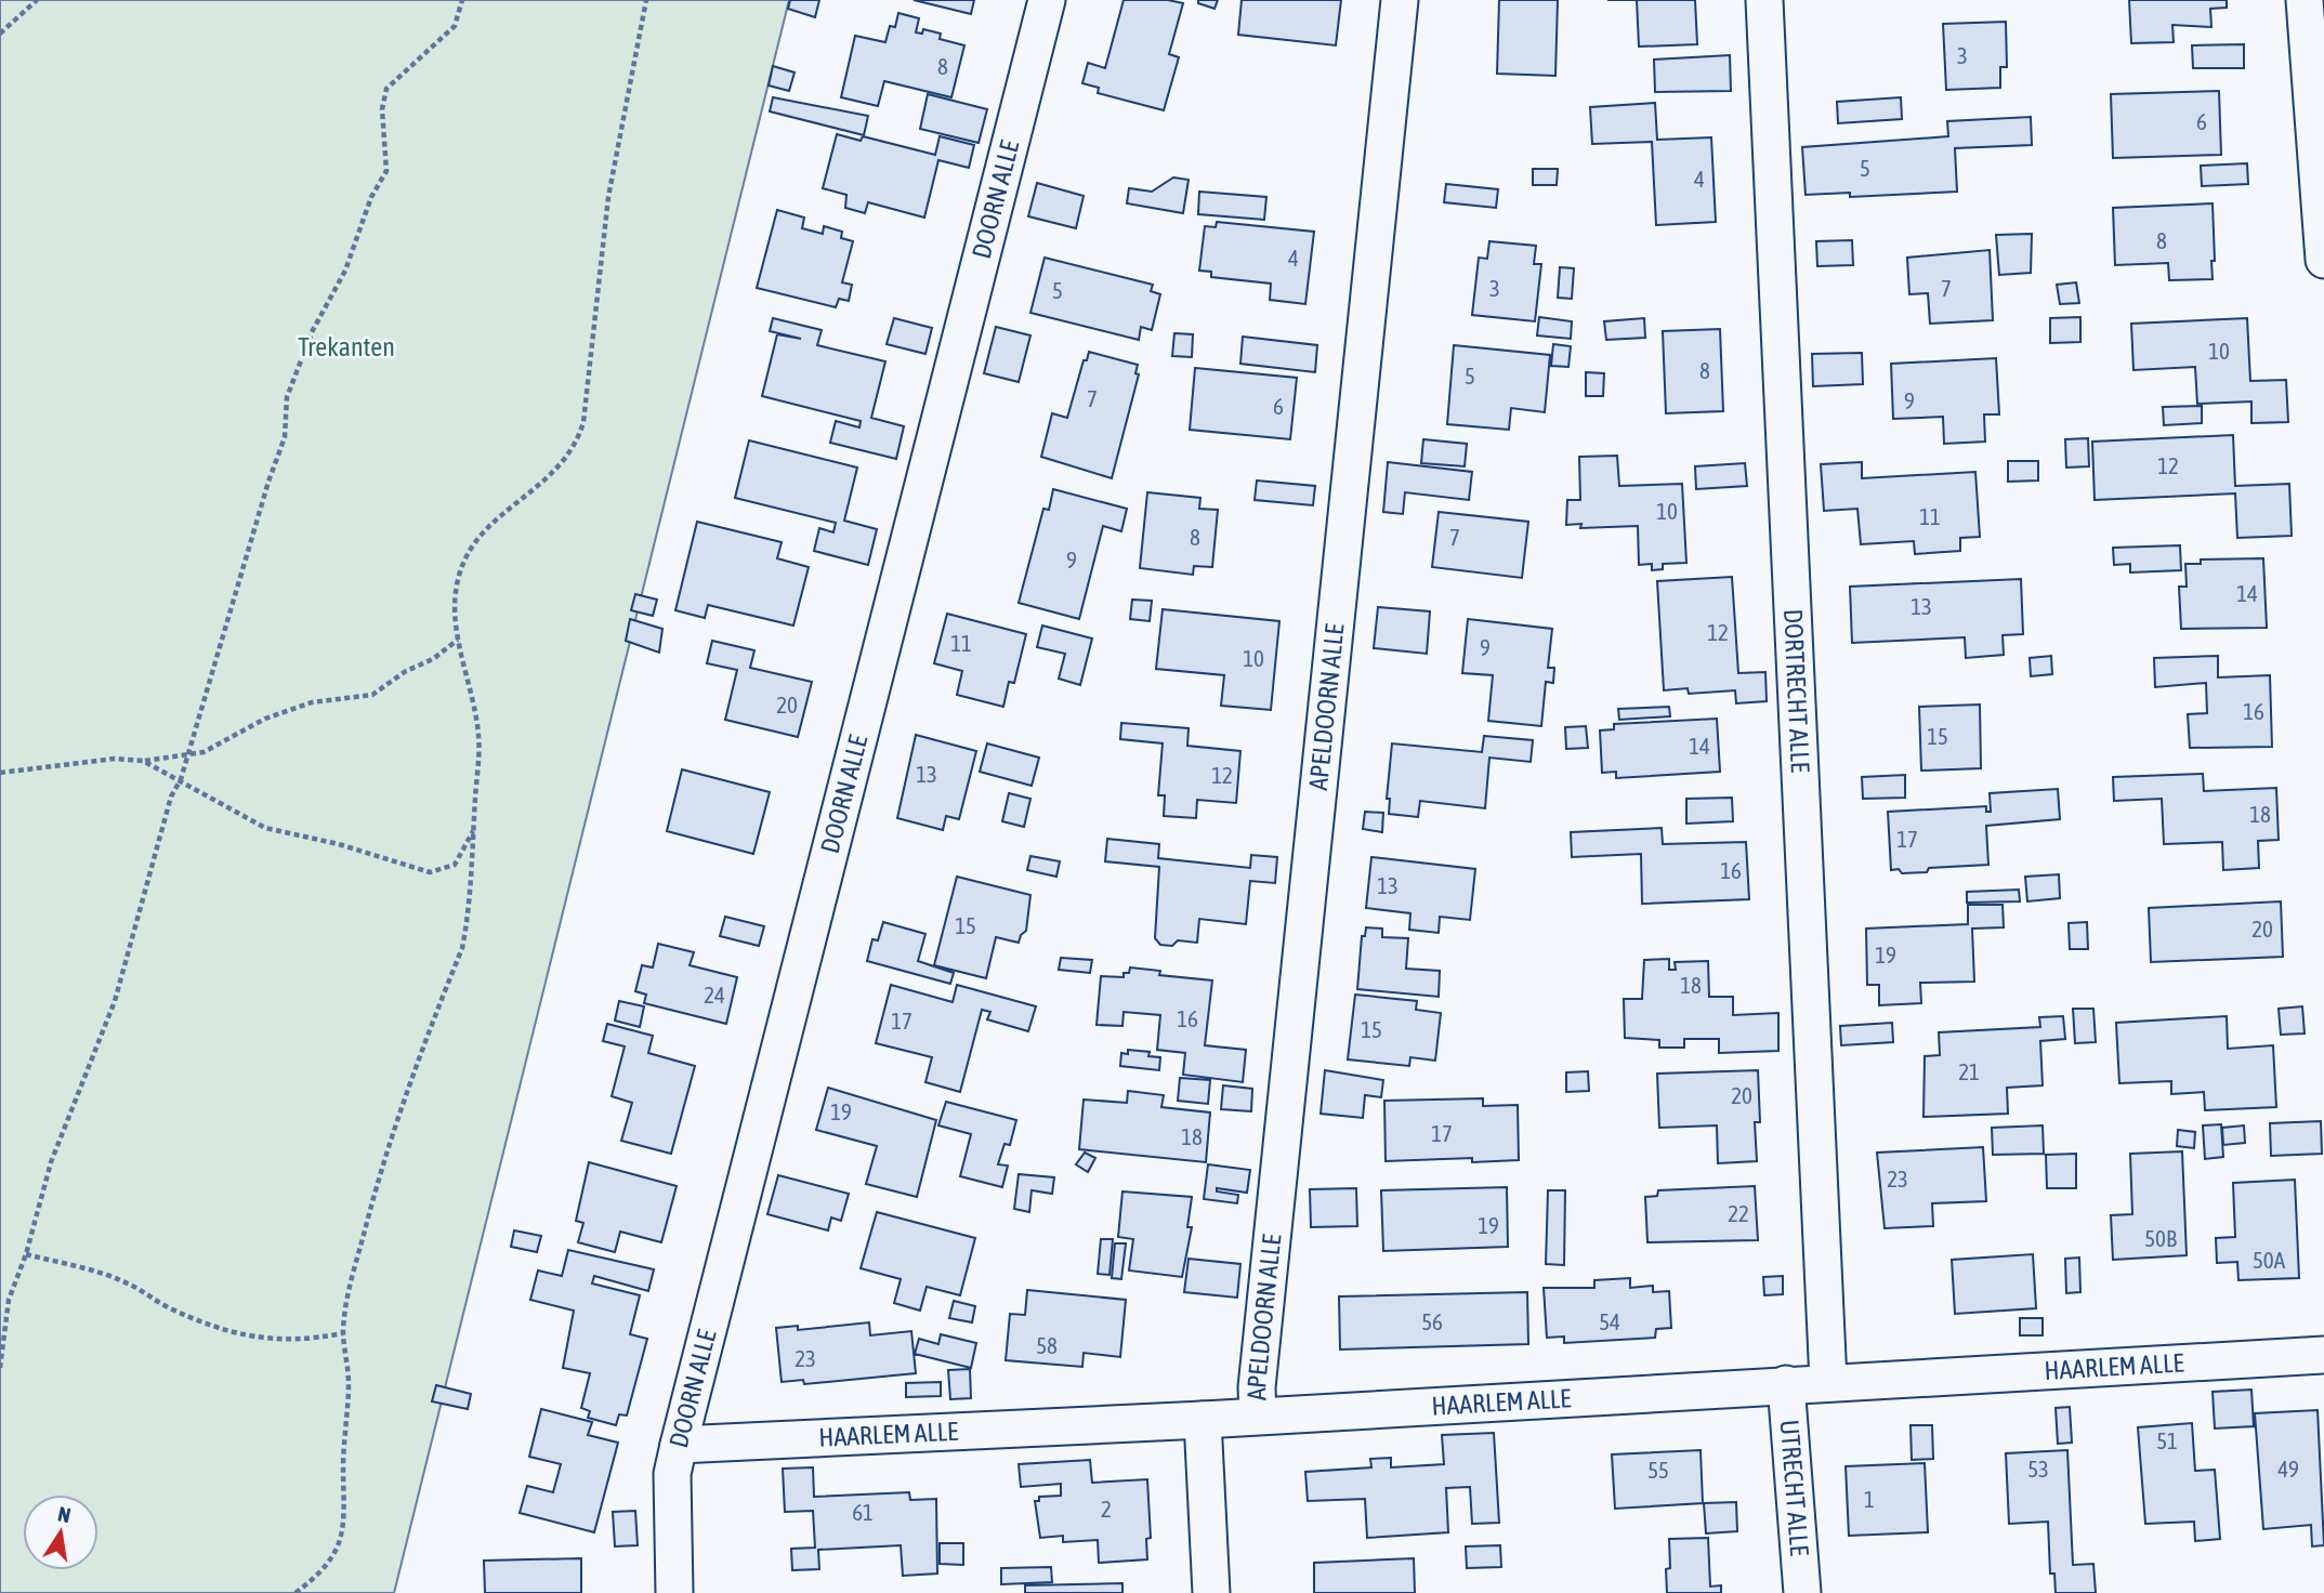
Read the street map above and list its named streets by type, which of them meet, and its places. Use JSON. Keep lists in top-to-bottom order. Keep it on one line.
{"streets":{"street":["DOORN ALLE","DORTRECHT ALLE","APELDOORN ALLE","HAARLEM ALLE","UTRECHT ALLE"]},"crossings":[["DOORN ALLE","HAARLEM ALLE"],["DORTRECHT ALLE","HAARLEM ALLE"],["APELDOORN ALLE","HAARLEM ALLE"],["HAARLEM ALLE","UTRECHT ALLE"]],"parks":["Trekanten"],"house_numbers":["3","8","6","5","4","8","4","3","7","5","10","8","5","7","9","6","12","10","11","8","7","9","14","13","12","11","9","10","20","16","15","14","13","12","18","17","16","13","15","20","19","18","24","16","17","15","21","20","19","17","18","23","22","19","50B","50A","56","54","58","23","51","53","49","55","1","2","61"],"north":"top"}
